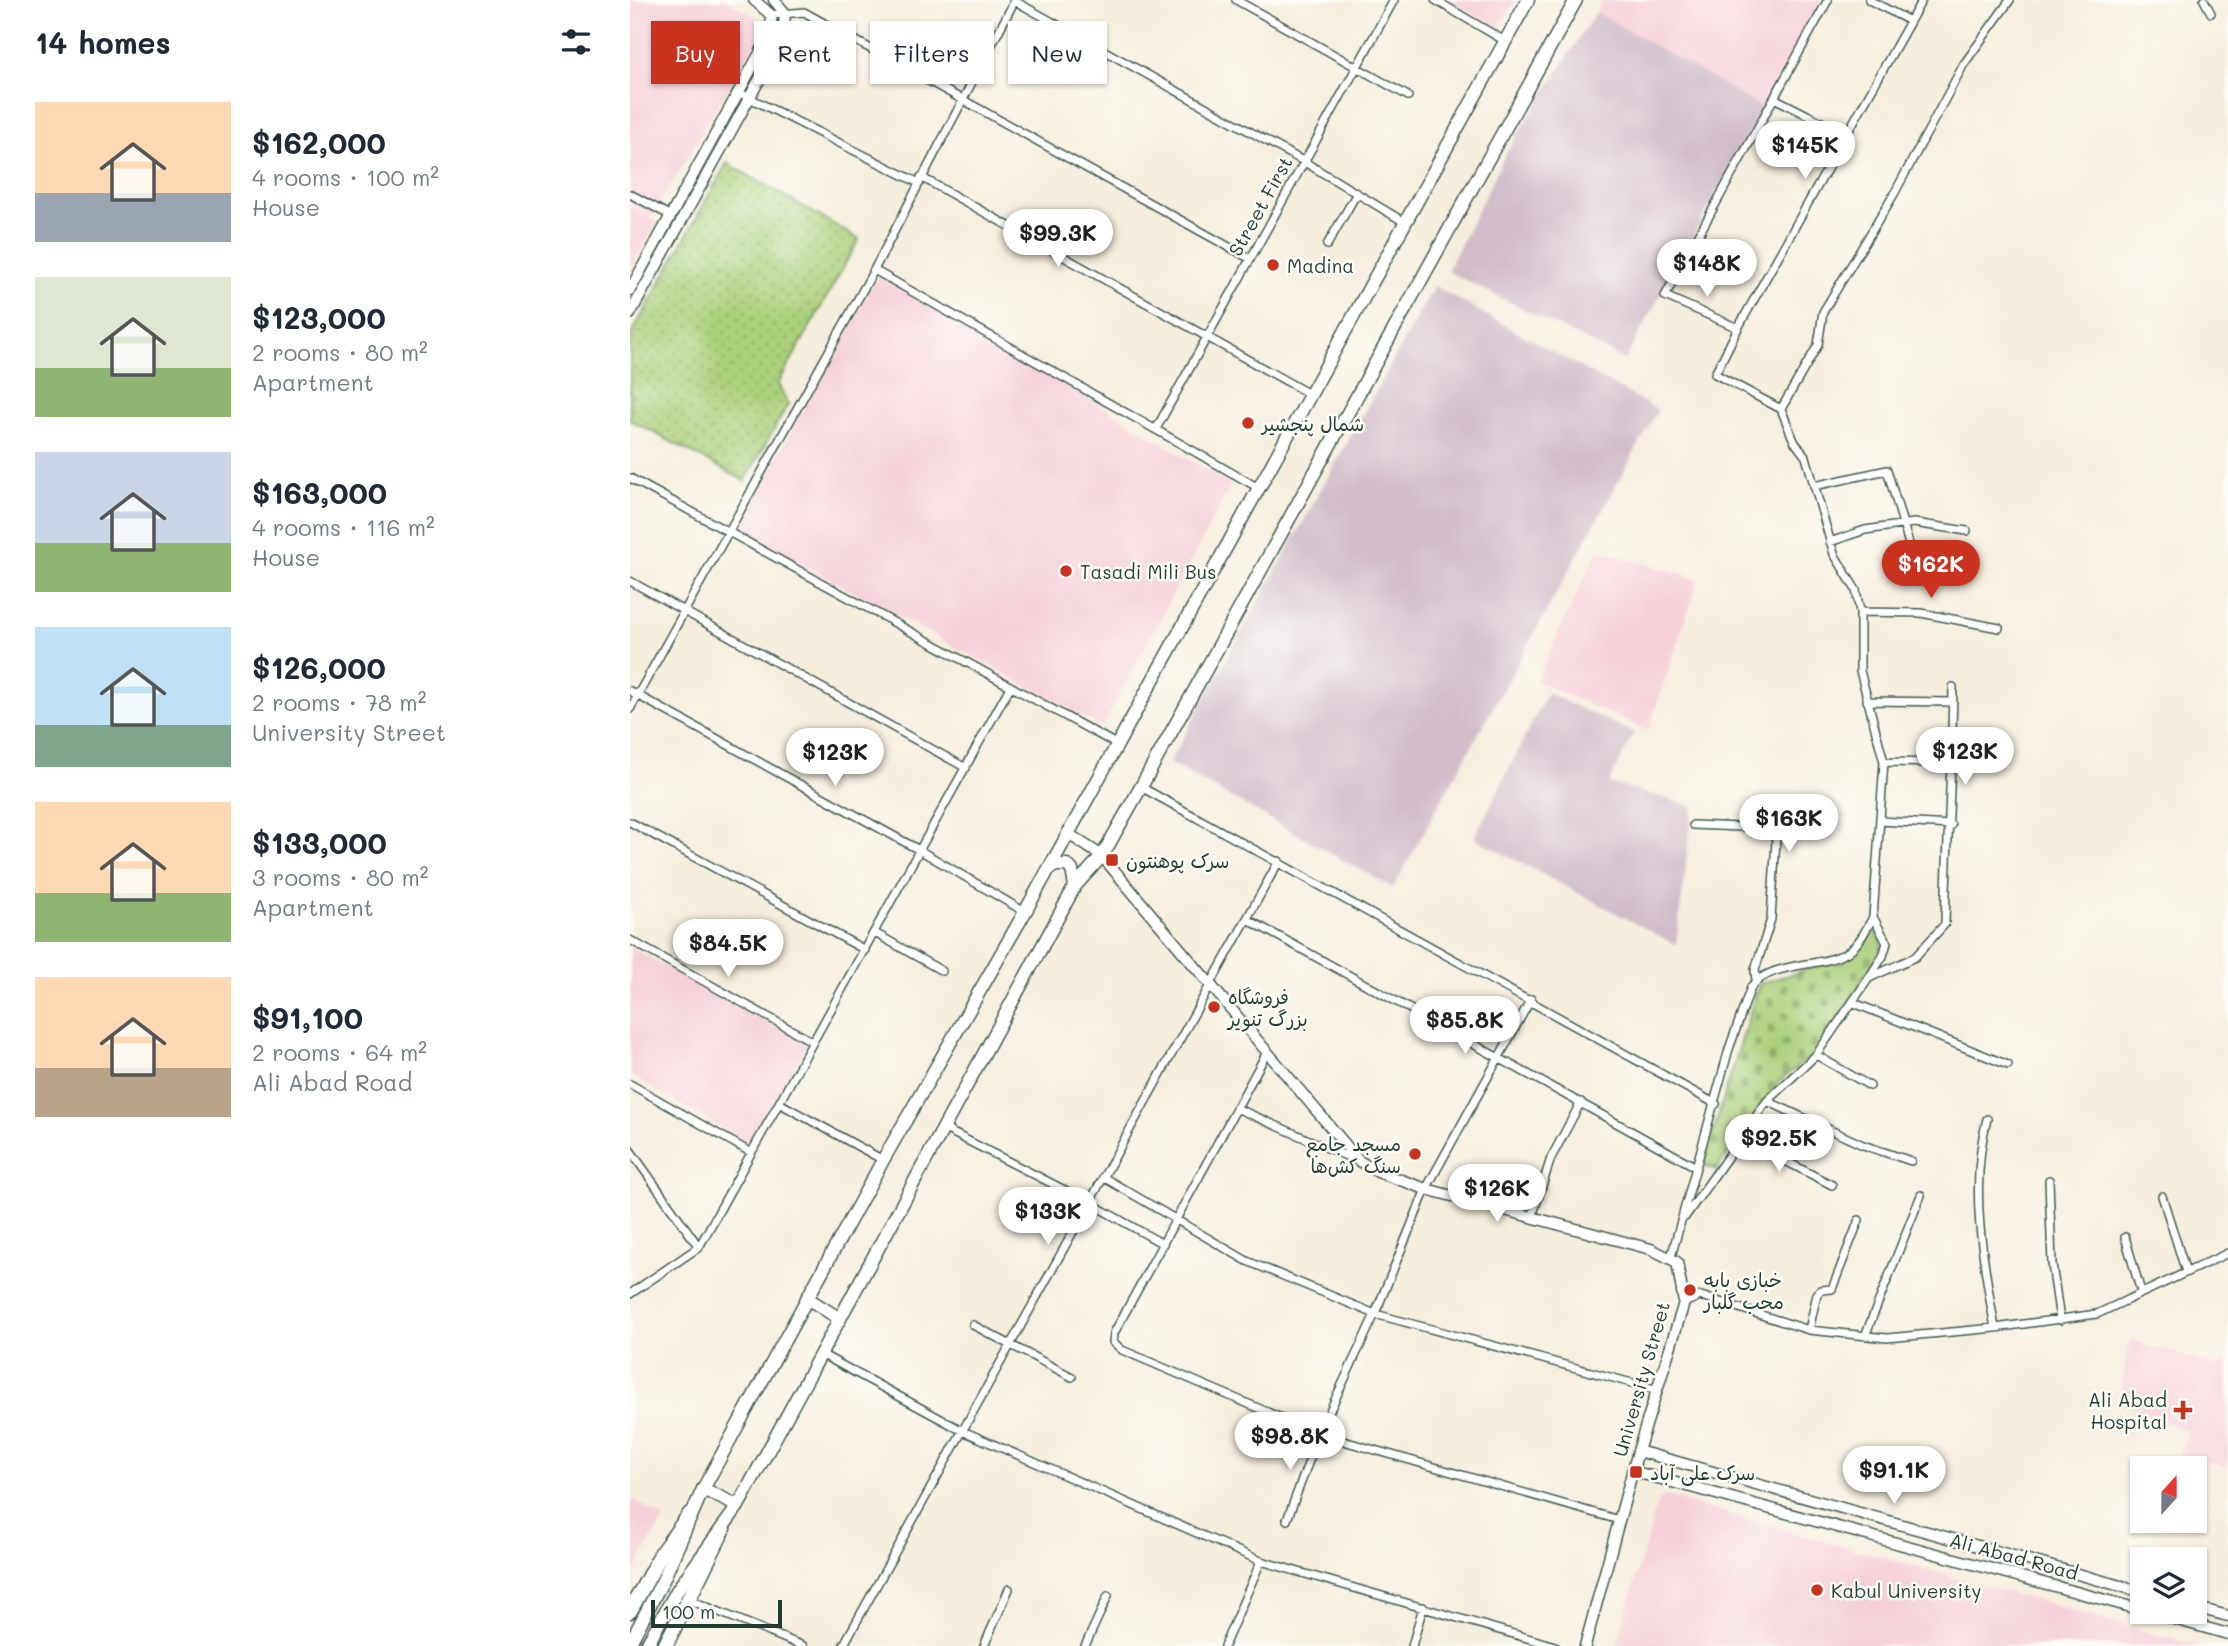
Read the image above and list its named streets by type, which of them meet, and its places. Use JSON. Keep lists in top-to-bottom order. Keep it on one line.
{"streets":{"street":["Street First","University Street","Ali Abad Road"]},"crossings":[["University Street","Ali Abad Road"]],"places":{"other":["Madina","شمال پنجشیر","Tasadi Mili Bus","فروشگاه بزرگ تنویر","مسجد جامع سنگ کش‌ها","خبازی بابه محب گلبار","Kabul University"],"transit":["سرک پوهنتون","سرک علی آباد"],"health":["Ali Abad Hospital"]},"scale_bar":"100 m","north":"top","page":{"heading":"14 homes","chip":["Buy","Rent","Filters","New"],"list":[{"name":"$162,000","note":"4 rooms · 100 m² · House"},{"name":"$123,000","note":"2 rooms · 80 m² · Apartment"},{"name":"$163,000","note":"4 rooms · 116 m² · House"},{"name":"$126,000","note":"2 rooms · 78 m² · University Street"},{"name":"$133,000","note":"3 rooms · 80 m² · Apartment"},{"name":"$91,100","note":"2 rooms · 64 m² · Ali Abad Road"}],"price":["$145K","$99.3K","$148K","$162K","$123K","$123K","$163K","$84.5K","$85.8K","$92.5K","$126K","$133K","$98.8K","$91.1K"],"scale":"100 m"}}
